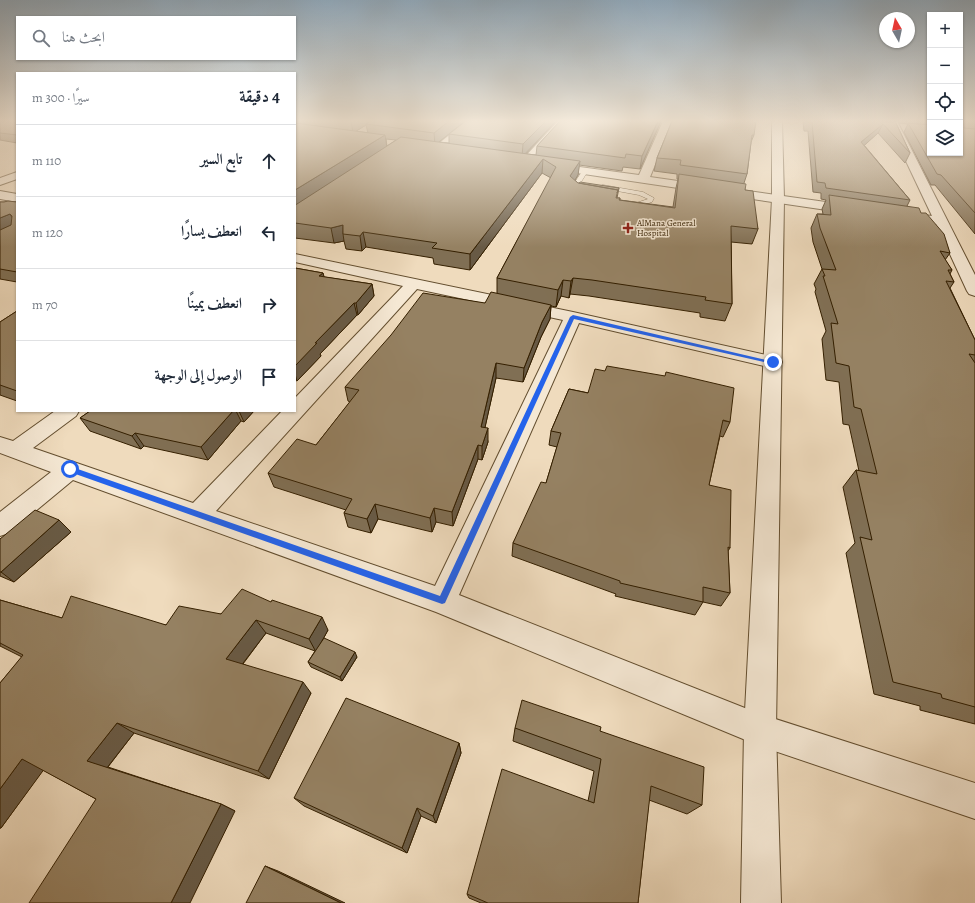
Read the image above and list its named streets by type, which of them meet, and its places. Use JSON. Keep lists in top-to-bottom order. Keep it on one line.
{"places":{"health":["AlMana General Hospital"]},"north":"top","page":{"map_buttons":["+","−"],"search":"ابحث هنا","heading":["4 دقيقة","سيرًا · 300 m"],"list":[["تابع السير","110 m"],["انعطف يسارًا","120 m"],["انعطف يمينًا","70 m"],"الوصول إلى الوجهة"]}}
